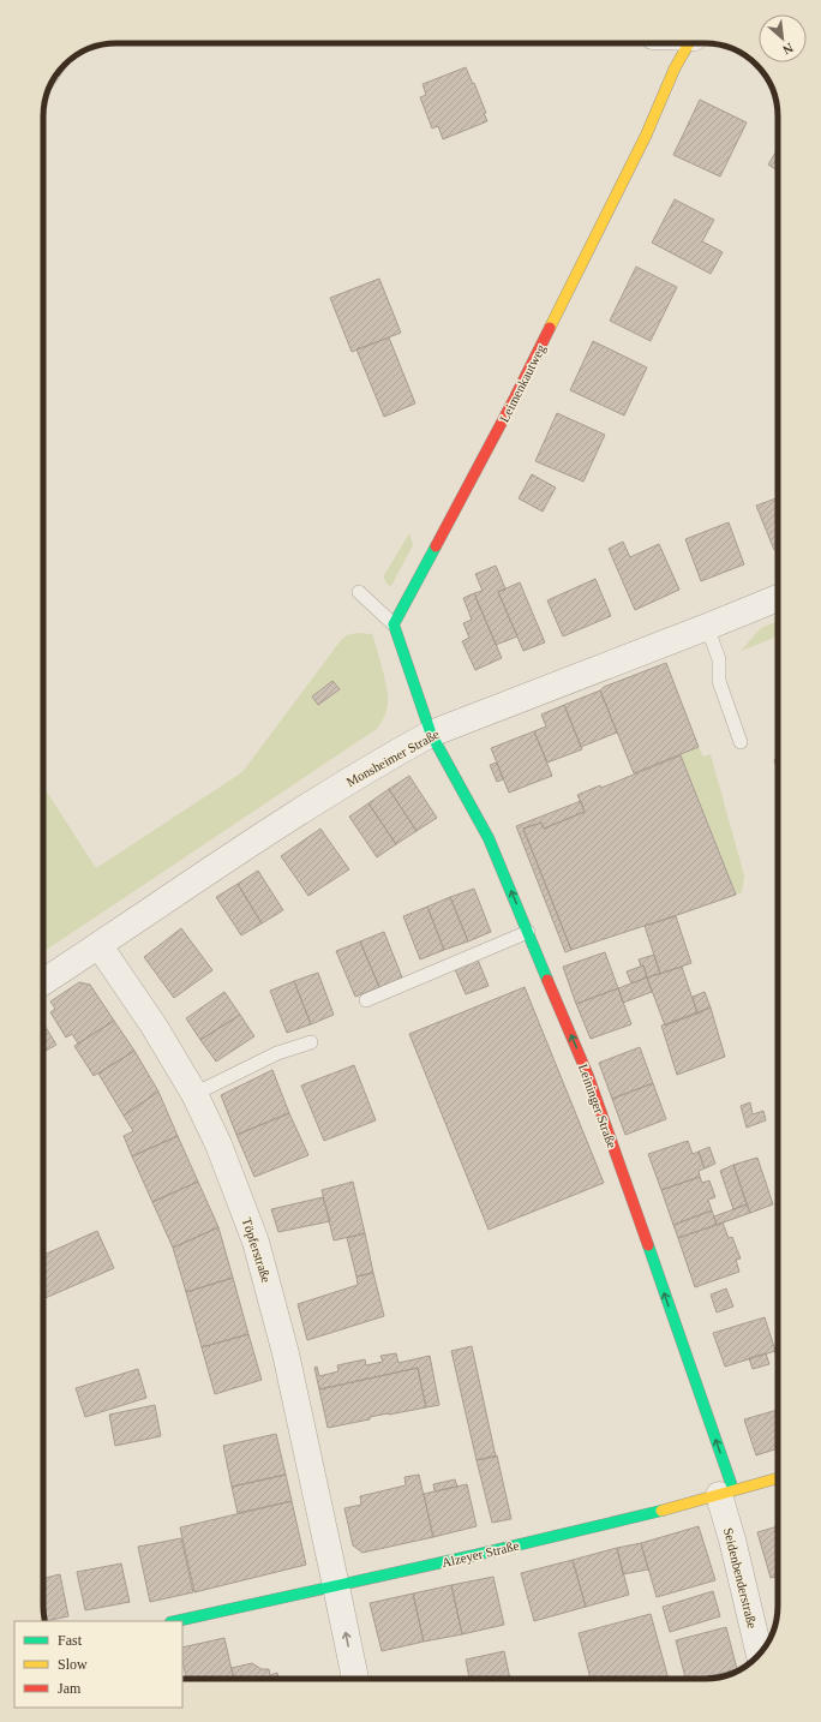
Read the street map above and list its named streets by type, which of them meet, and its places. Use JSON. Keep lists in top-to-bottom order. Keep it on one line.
{"streets":{"street":["Leimenkautweg","Monsheimer Straße","Leininger Straße","Töpferstraße","Alzeyer Straße","Seidenbenderstraße"]},"crossings":[["Monsheimer Straße","Leininger Straße"],["Monsheimer Straße","Töpferstraße"],["Leininger Straße","Alzeyer Straße"],["Leininger Straße","Seidenbenderstraße"],["Töpferstraße","Alzeyer Straße"],["Alzeyer Straße","Seidenbenderstraße"]],"one_way":["Leininger Straße"],"legend":["Fast","Slow","Jam"],"north":"bottom right"}
